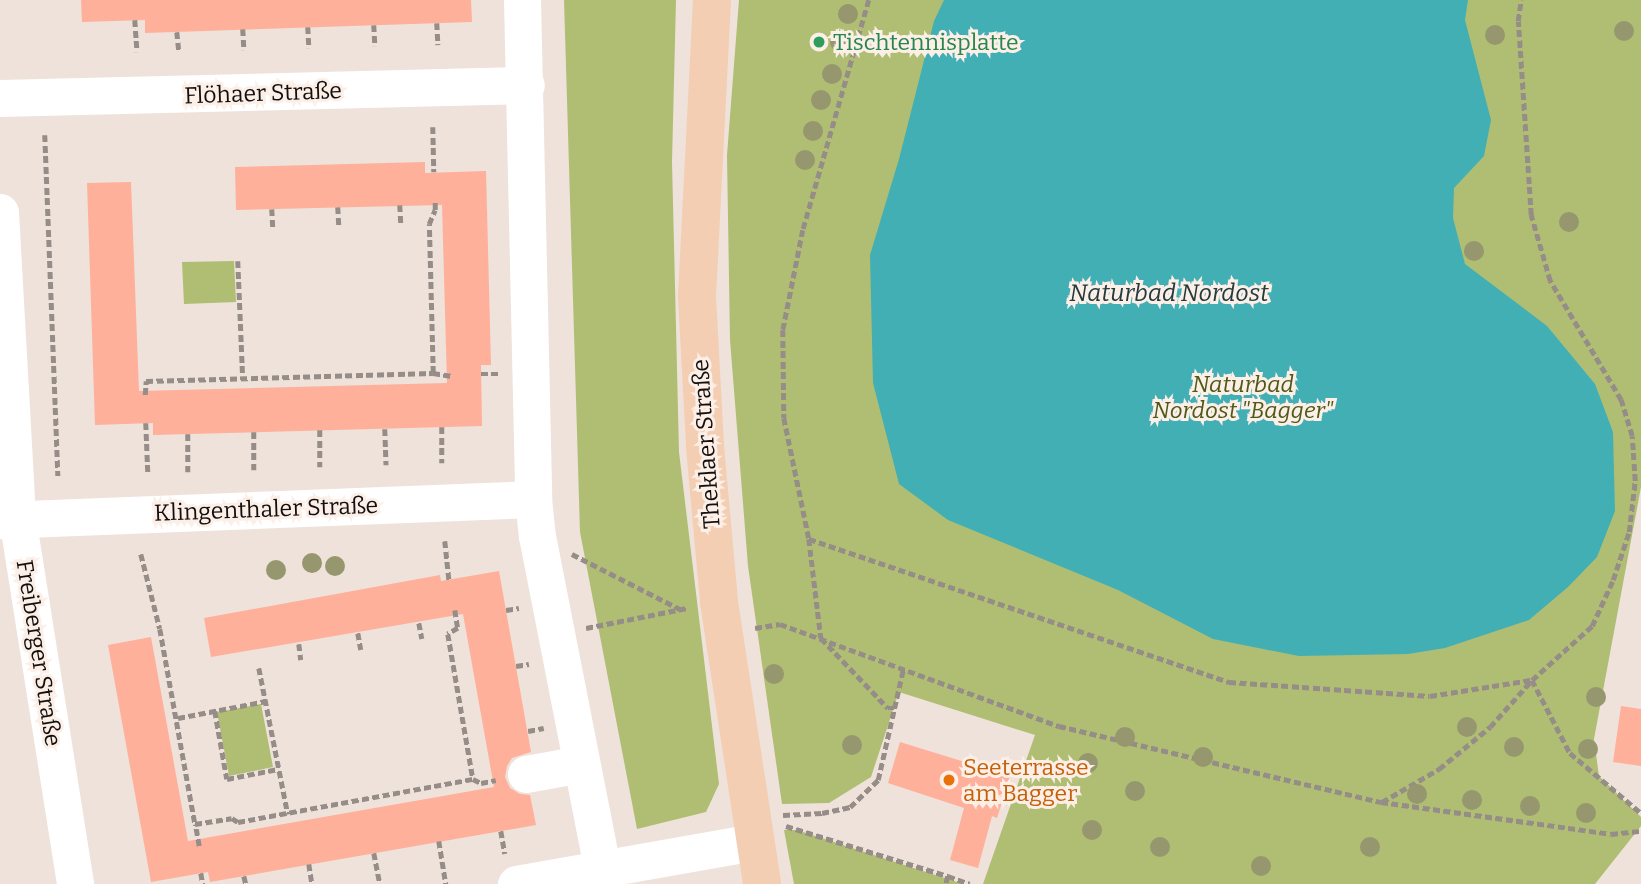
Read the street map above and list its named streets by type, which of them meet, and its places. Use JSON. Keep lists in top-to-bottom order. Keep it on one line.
{"streets":{"main road":["Theklaer Straße"],"street":["Flöhaer Straße","Klingenthaler Straße","Freiberger Straße"]},"crossings":[["Klingenthaler Straße","Freiberger Straße"]],"water":["Naturbad Nordost"],"parks":["Naturbad Nordost \"Bagger\""],"places":["Tischtennisplatte","Seeterrasse am Bagger"]}
